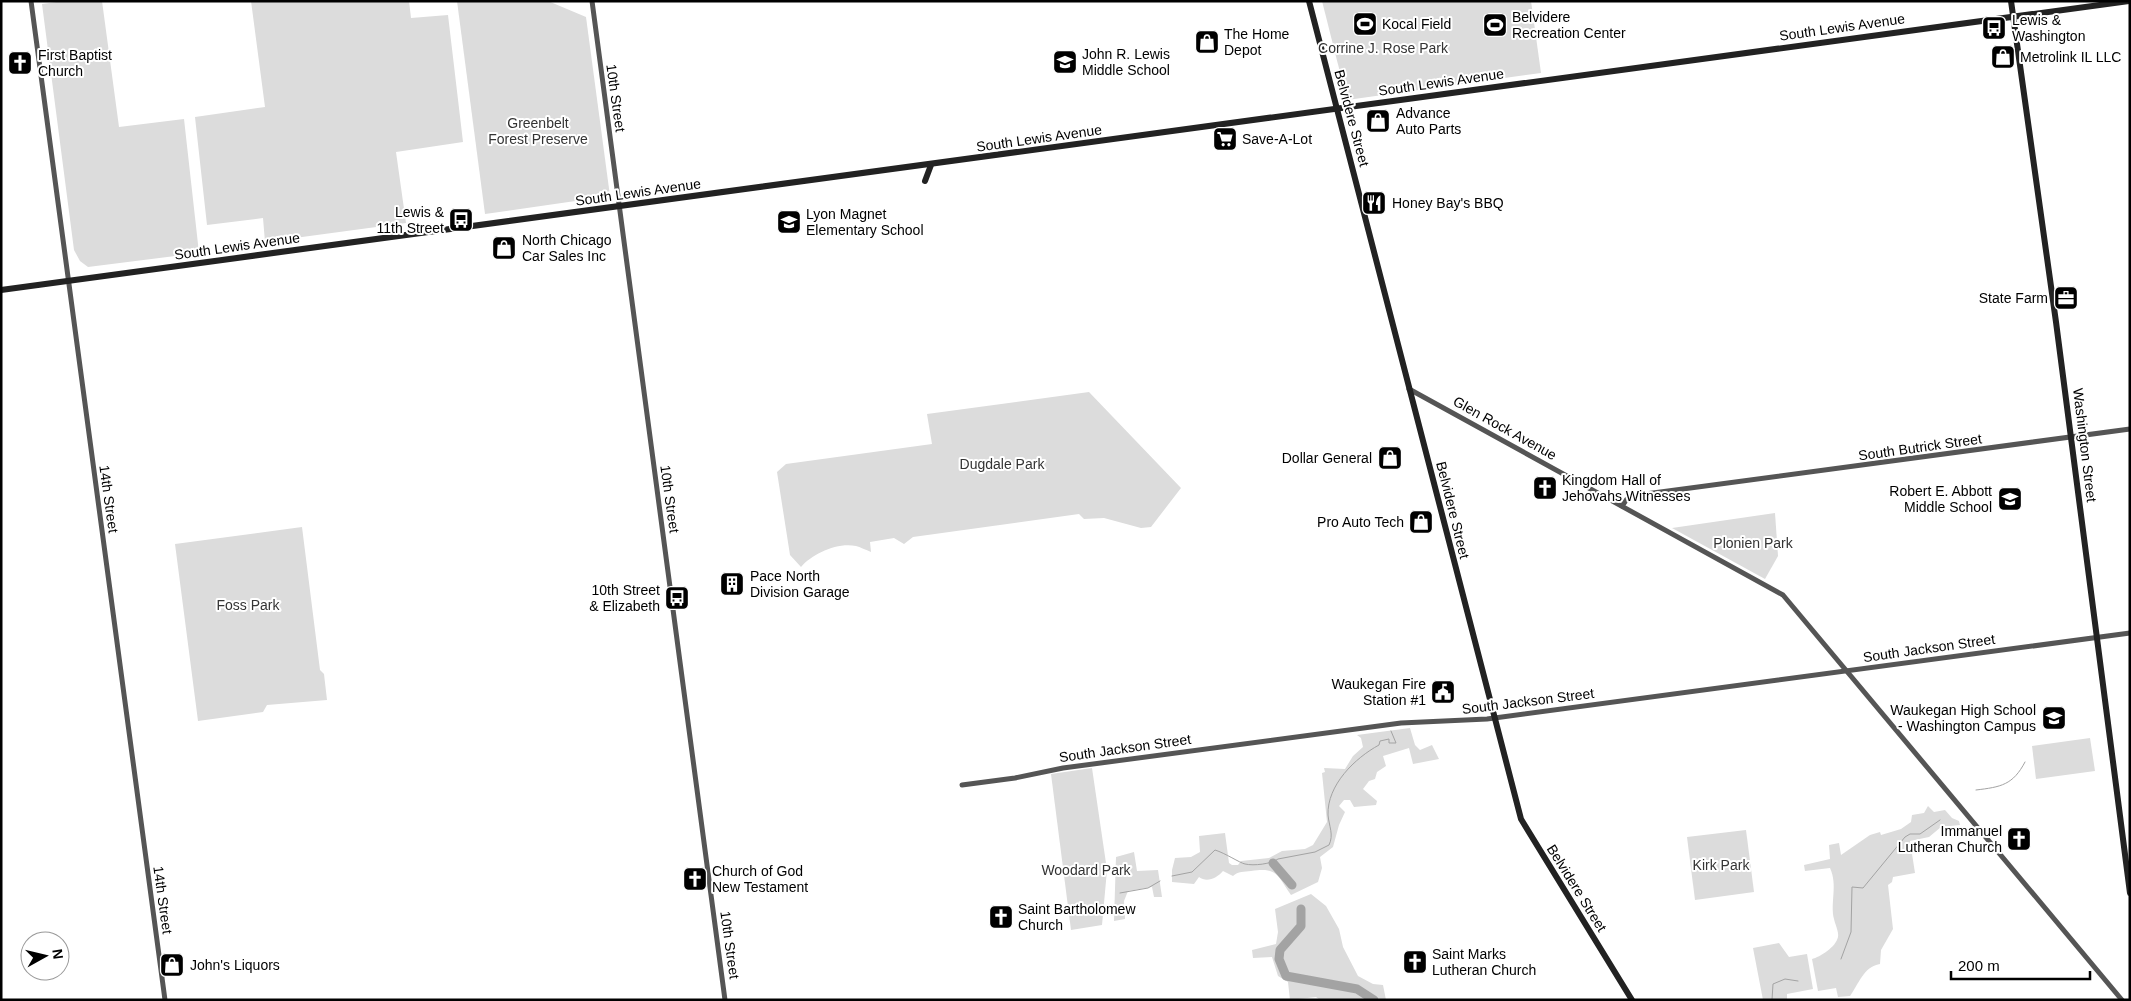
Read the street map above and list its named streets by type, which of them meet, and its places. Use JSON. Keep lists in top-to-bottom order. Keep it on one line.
{"streets":{"main road":["South Lewis Avenue","Belvidere Street","Washington Street"],"street":["10th Street","Glen Rock Avenue","South Butrick Street","14th Street","South Jackson Street"]},"crossings":[["South Lewis Avenue","10th Street"],["South Lewis Avenue","Belvidere Street"],["South Lewis Avenue","Washington Street"],["South Lewis Avenue","14th Street"],["Belvidere Street","Glen Rock Avenue"],["Belvidere Street","South Jackson Street"],["Glen Rock Avenue","South Butrick Street"],["Glen Rock Avenue","South Jackson Street"],["Washington Street","South Butrick Street"],["Washington Street","South Jackson Street"]],"parks":["Corrine J. Rose Park","Greenbelt Forest Preserve","Dugdale Park","Plonien Park","Foss Park","Kirk Park","Woodard Park"],"places":{"sports":["Kocal Field","Belvidere Recreation Center"],"bus stop":["Lewis & Washington","Lewis & 11th Street","10th Street & Elizabeth"],"shop":["The Home Depot","Metrolink IL LLC","Advance Auto Parts","North Chicago Car Sales Inc","Dollar General","Pro Auto Tech","John's Liquors"],"school or university":["John R. Lewis Middle School","Lyon Magnet Elementary School","Robert E. Abbott Middle School","Waukegan High School - Washington Campus"],"church":["First Baptist Church","Kingdom Hall of Jehovahs Witnesses","Immanuel Lutheran Church","Church of God New Testament","Saint Bartholomew Church","Saint Marks Lutheran Church"],"supermarket":["Save-A-Lot"],"restaurant":["Honey Bay's BBQ"],"office":["State Farm"],"building":["Pace North Division Garage"],"public building":["Waukegan Fire Station #1"]},"scale_bar":"200 m","north":"right"}
